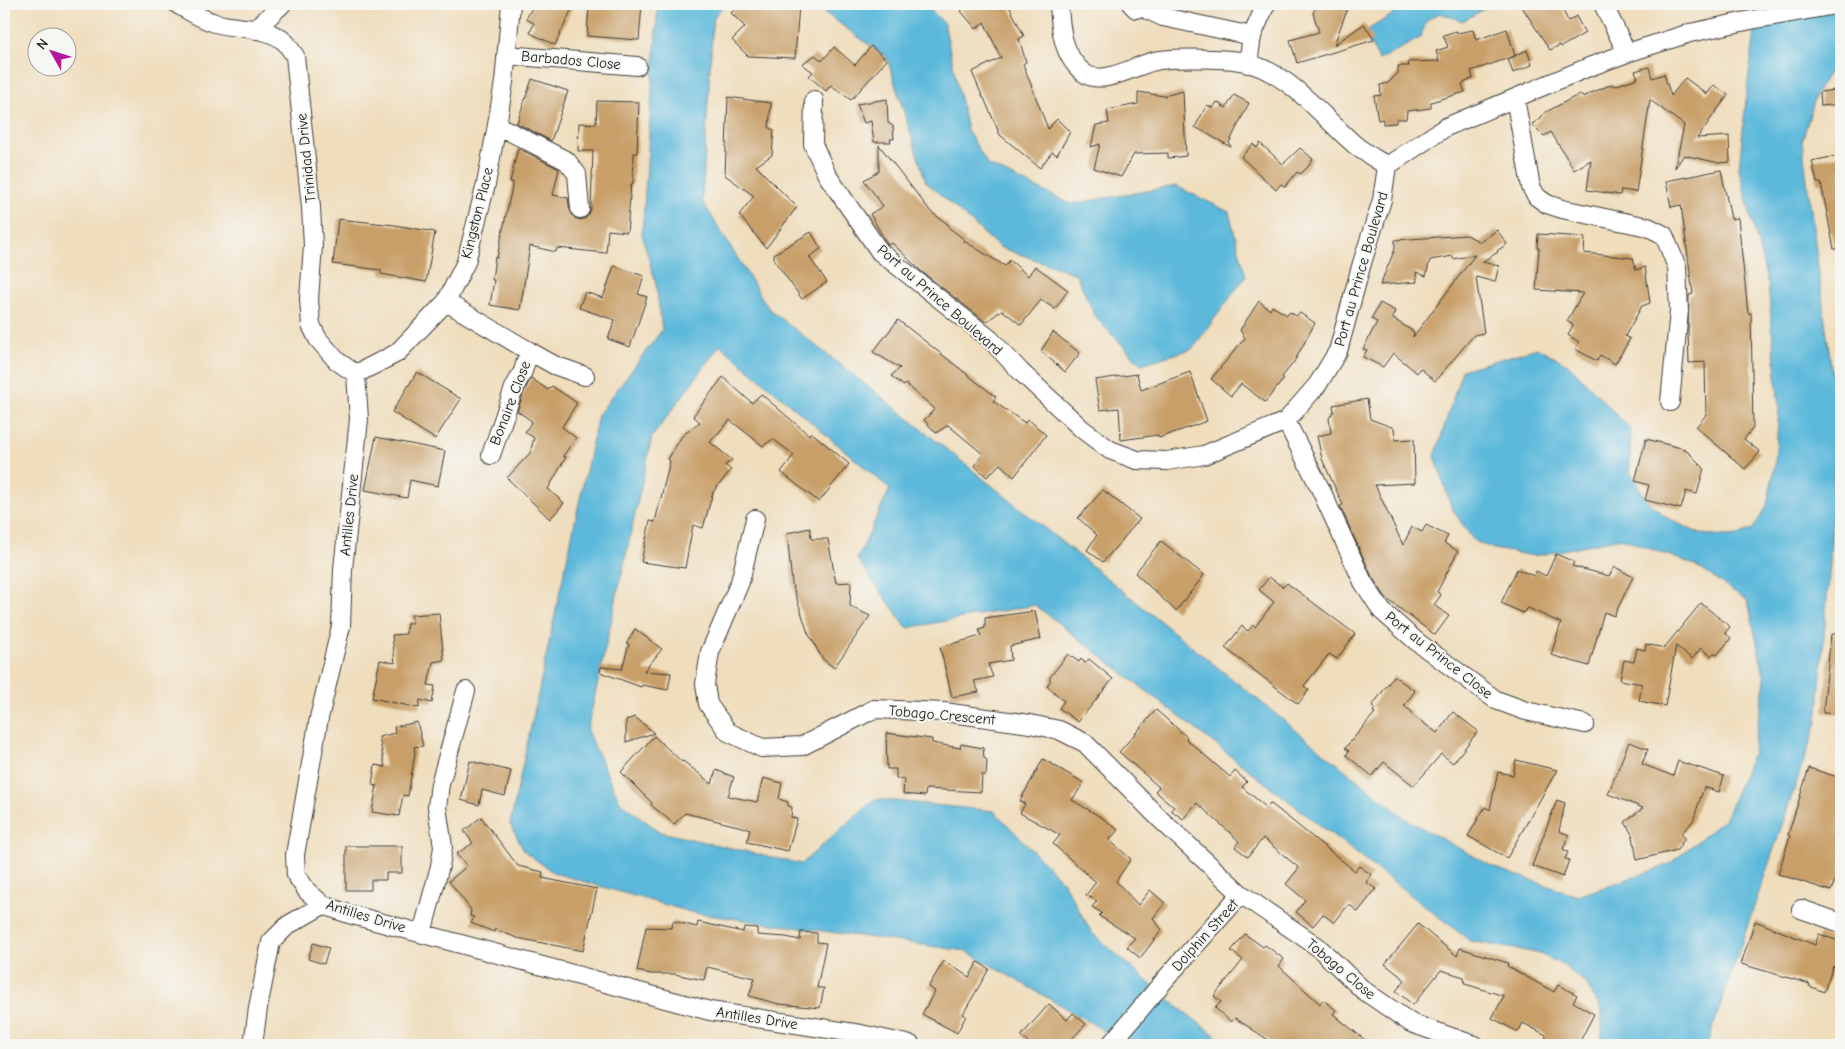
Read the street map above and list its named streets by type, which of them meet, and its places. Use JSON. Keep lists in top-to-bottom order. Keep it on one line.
{"streets":{"street":["Barbados Close","Trinidad Drive","Kingston Place","Port au Prince Boulevard","Bonaire Close","Antilles Drive","Port au Prince Close","Tobago Crescent","Dolphin Street","Tobago Close"]},"crossings":[["Barbados Close","Kingston Place"],["Trinidad Drive","Kingston Place"],["Trinidad Drive","Antilles Drive"],["Kingston Place","Bonaire Close"],["Kingston Place","Antilles Drive"],["Port au Prince Boulevard","Port au Prince Close"],["Tobago Crescent","Dolphin Street"],["Tobago Crescent","Tobago Close"],["Dolphin Street","Tobago Close"]],"north":"top left"}
